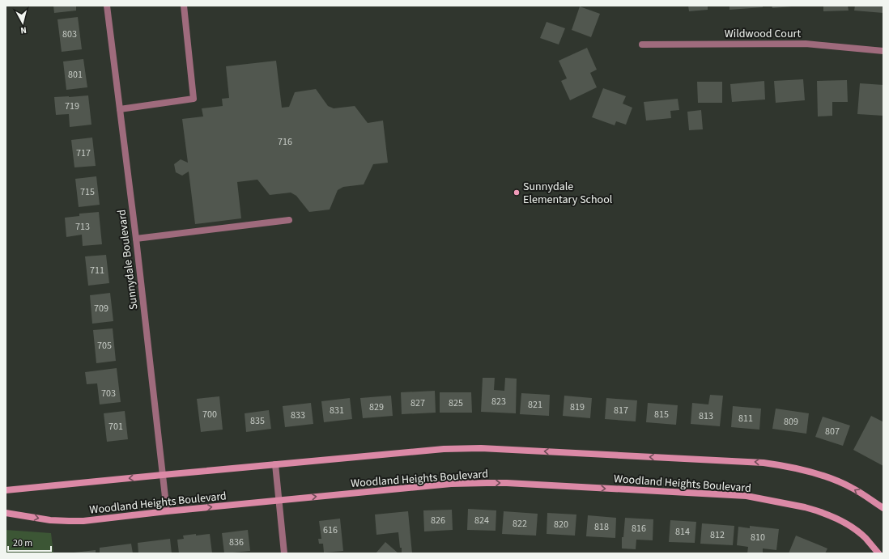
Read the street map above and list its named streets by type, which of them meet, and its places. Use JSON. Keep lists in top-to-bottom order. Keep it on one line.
{"streets":{"street":["Wildwood Court","Sunnydale Boulevard","Woodland Heights Boulevard"]},"crossings":[["Sunnydale Boulevard","Woodland Heights Boulevard"]],"places":["Sunnydale Elementary School"],"house_numbers":["803","801","719","716","717","715","713","711","709","705","703","823","827","825","821","829","819","831","817","700","815","833","813","811","835","809","701","807","826","824","822","820","818","816","616","814","812","810","836"],"scale_bar":"20 m","north":"bottom"}
